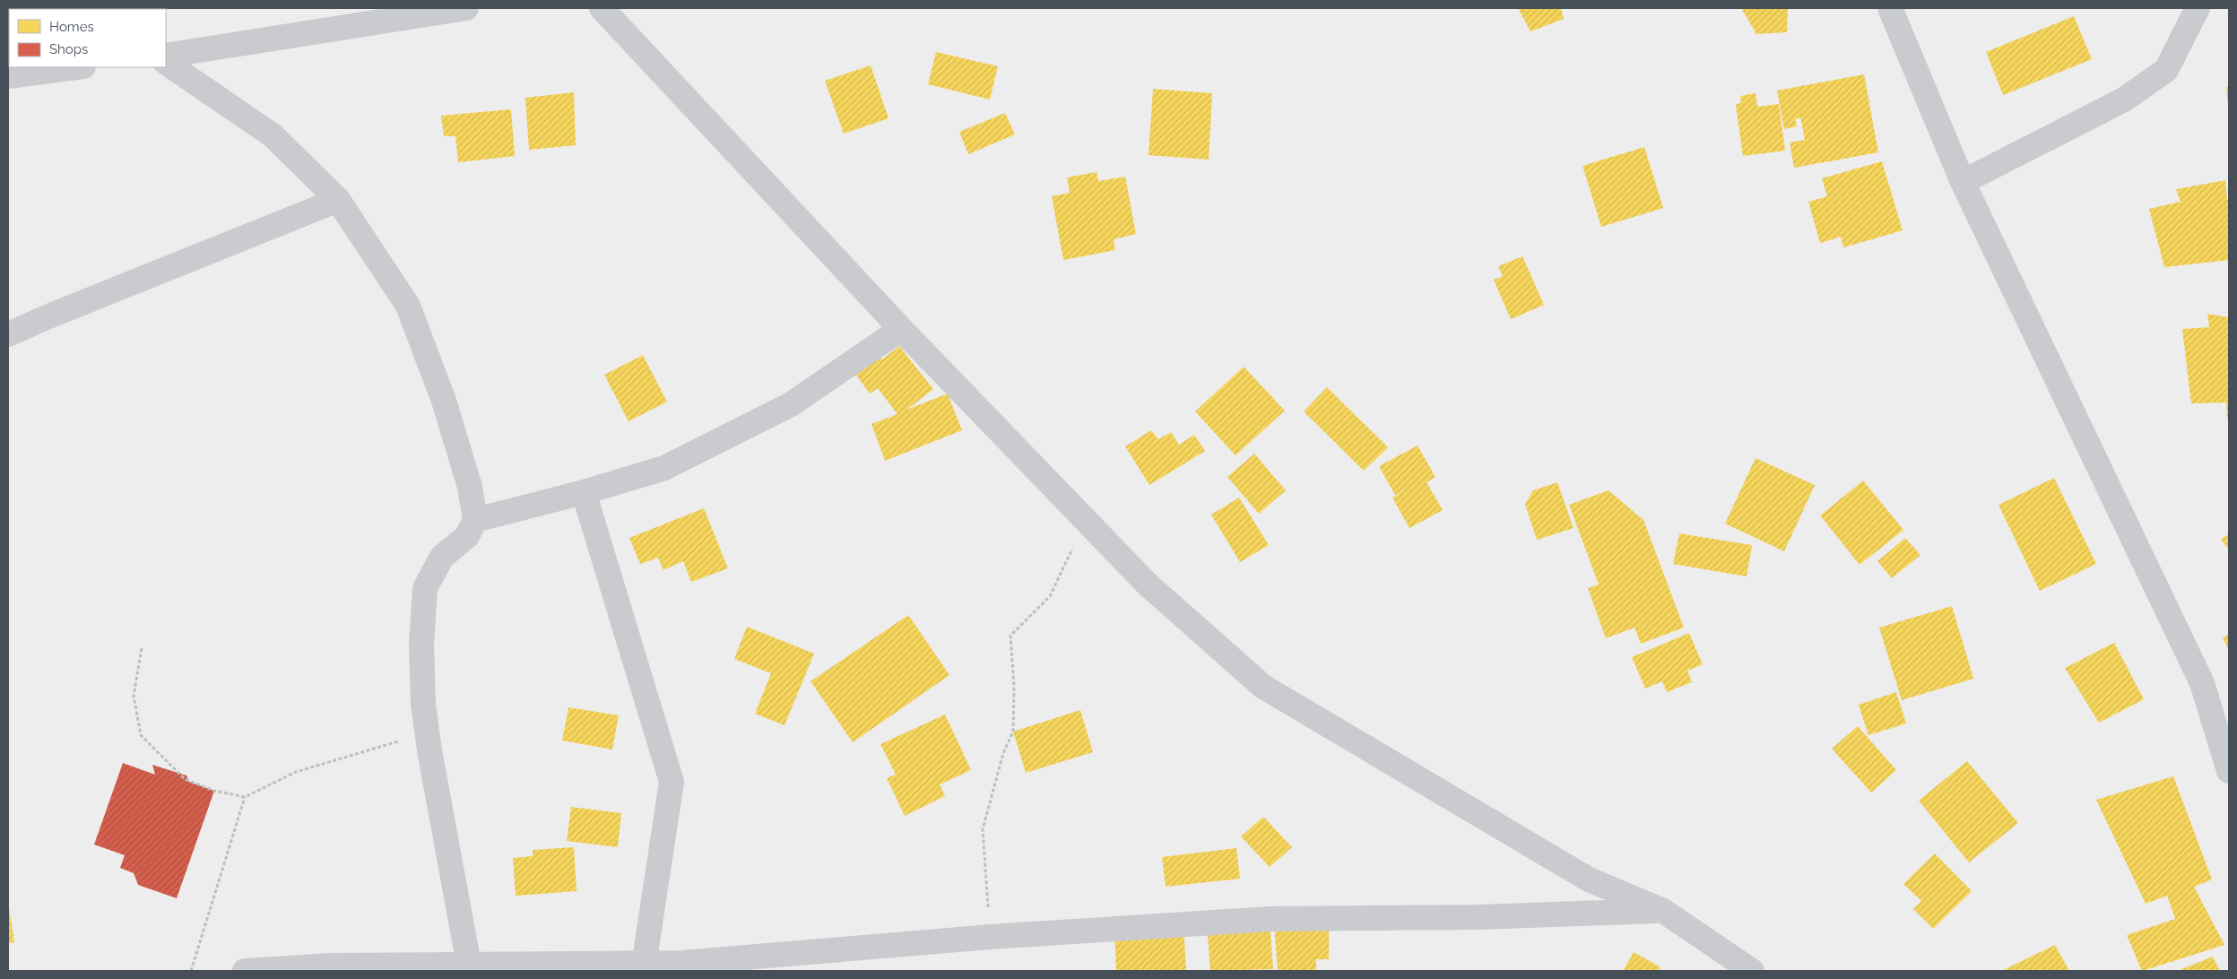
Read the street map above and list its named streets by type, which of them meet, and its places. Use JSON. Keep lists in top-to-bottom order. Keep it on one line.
{"legend":["Homes","Shops"]}
